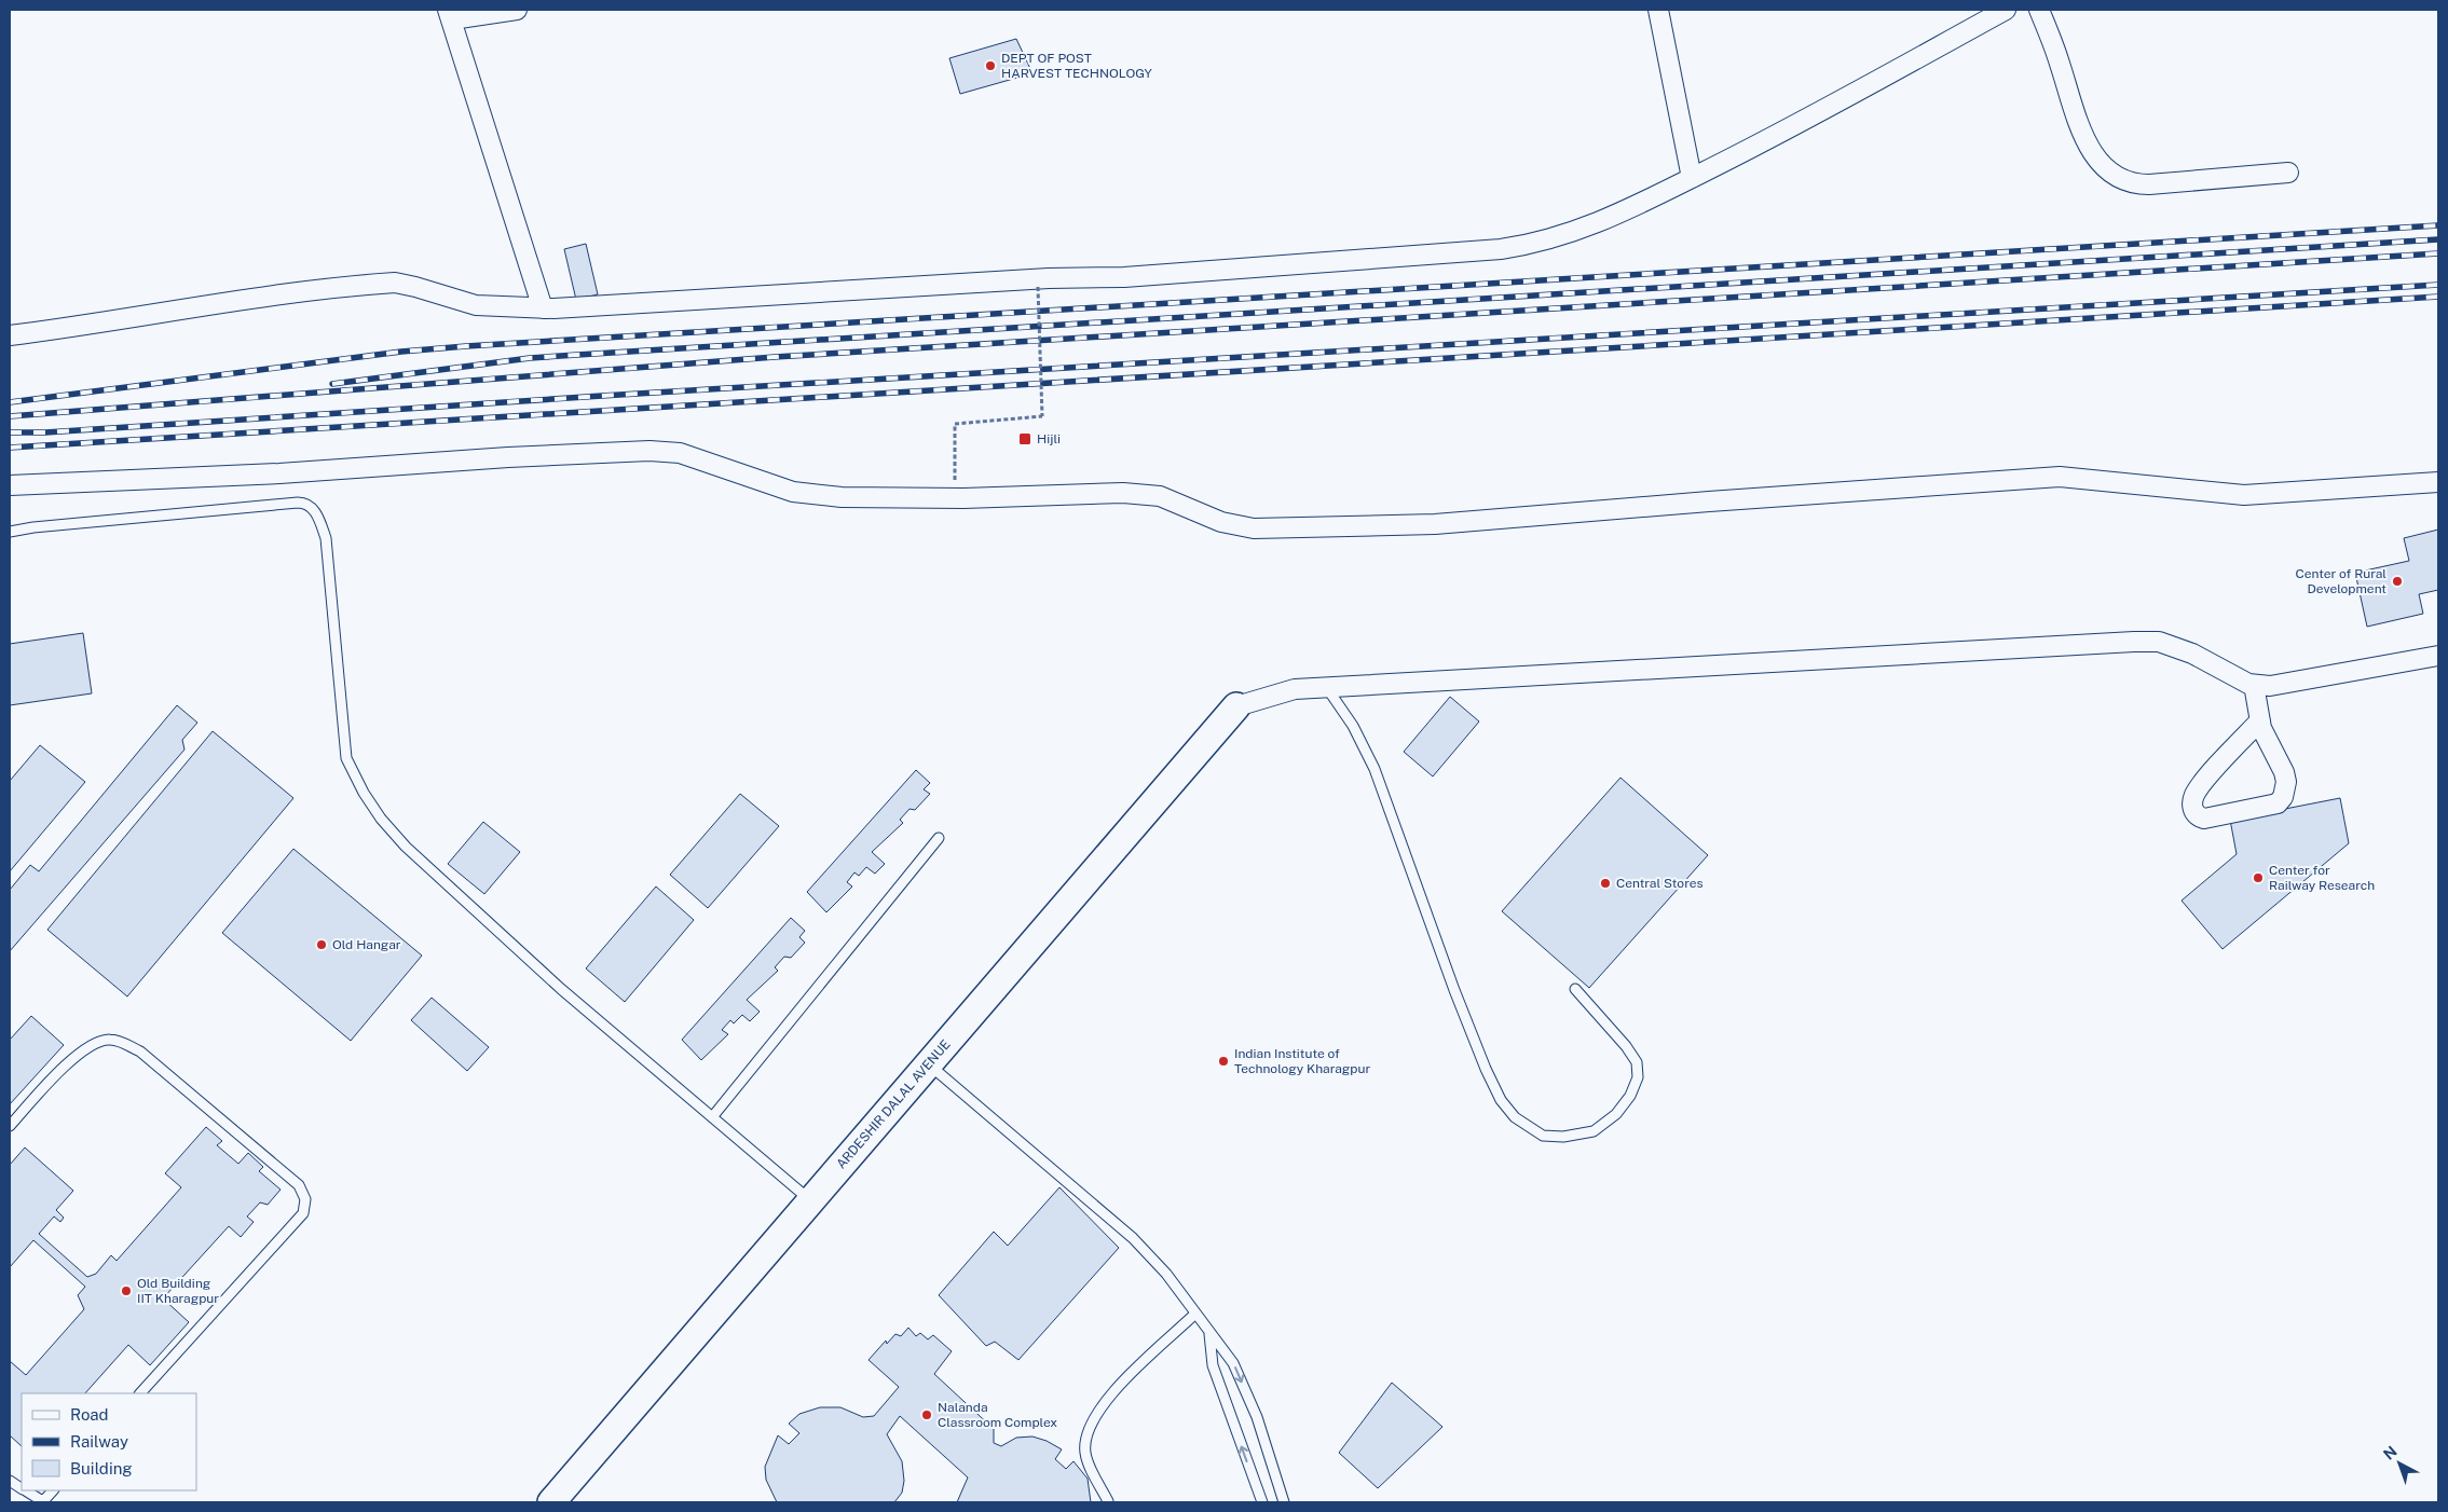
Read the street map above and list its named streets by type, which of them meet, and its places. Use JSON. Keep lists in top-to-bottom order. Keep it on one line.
{"streets":{"street":["ARDESHIR DALAL AVENUE"]},"places":{"other":["DEPT OF POST HARVEST TECHNOLOGY","Center of Rural Development","Center for Railway Research","Central Stores","Old Hangar","Indian Institute of Technology Kharagpur","Old Building IIT Kharagpur","Nalanda Classroom Complex"],"transit":["Hijli"]},"legend":["Road","Railway","Building"],"north":"top left"}
